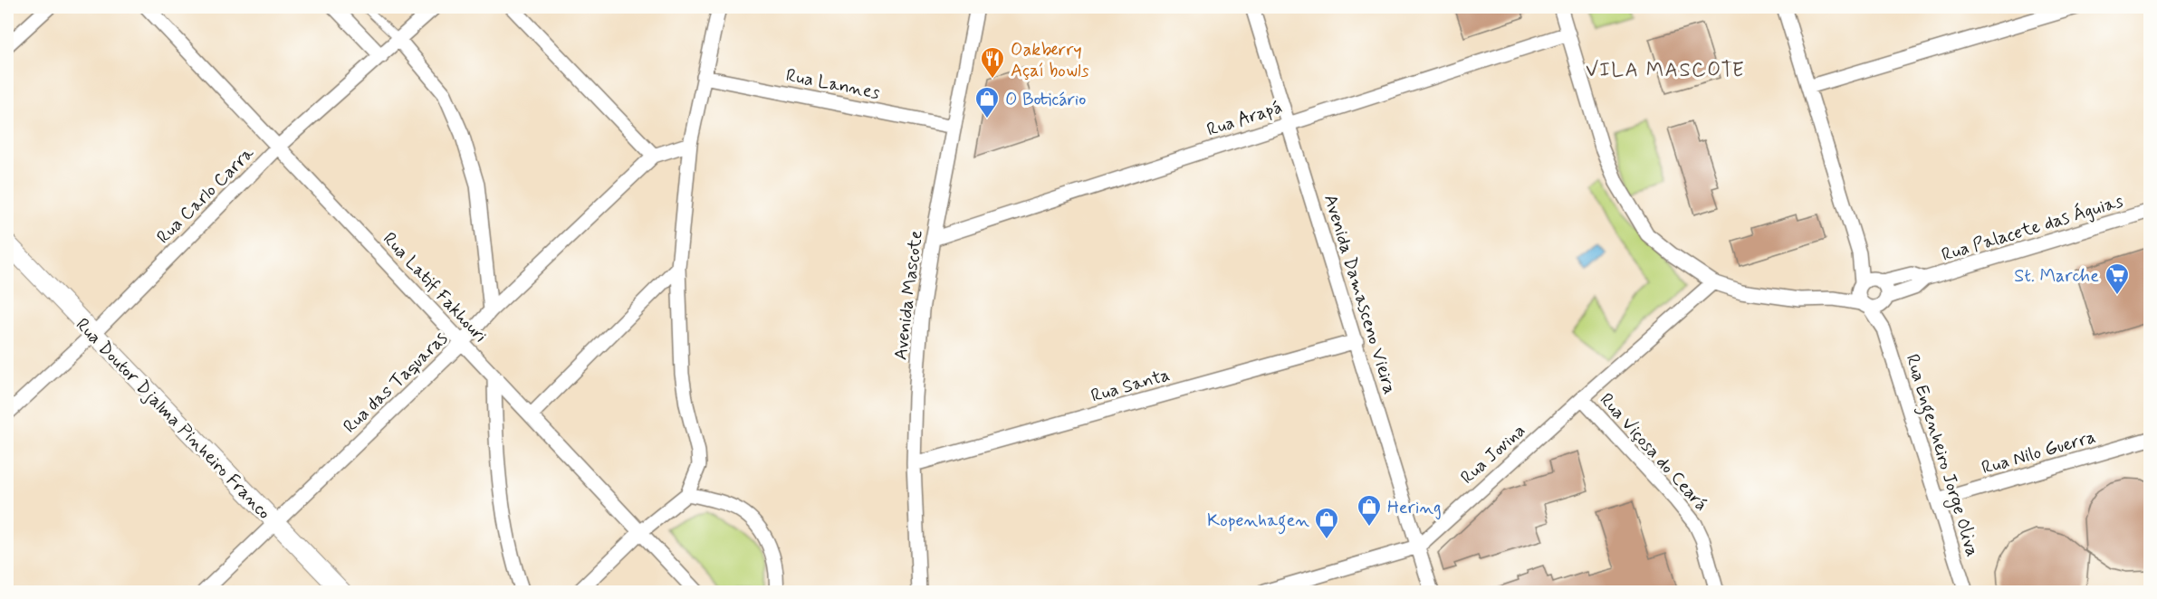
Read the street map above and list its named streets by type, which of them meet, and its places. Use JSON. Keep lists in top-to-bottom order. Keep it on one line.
{"streets":{"street":["Rua Lannes","Rua Arapá","Rua Carlo Carra","Rua Palacete das Águias","Rua Latif Fakhouri","Avenida Damasceno Vieira","Avenida Mascote","Rua das Taquaras","Rua Santa","Rua Doutor Djalma Pinheiro Franco","Rua Viçosa do Ceará","Rua Nilo Guerra","Rua Jovina","Rua Engenheiro Jorge Oliva"]},"crossings":[["Rua Lannes","Avenida Mascote"],["Rua Arapá","Avenida Damasceno Vieira"],["Rua Arapá","Avenida Mascote"],["Rua Carlo Carra","Rua Latif Fakhouri"],["Rua Carlo Carra","Rua Doutor Djalma Pinheiro Franco"],["Rua Palacete das Águias","Rua Engenheiro Jorge Oliva"],["Rua Latif Fakhouri","Rua das Taquaras"],["Avenida Damasceno Vieira","Rua Santa"],["Avenida Damasceno Vieira","Rua Jovina"],["Avenida Mascote","Rua Santa"],["Rua das Taquaras","Rua Doutor Djalma Pinheiro Franco"],["Rua Viçosa do Ceará","Rua Jovina"],["Rua Nilo Guerra","Rua Engenheiro Jorge Oliva"]],"districts":["VILA MASCOTE"],"places":{"restaurant":["Oakberry Açaí bowls"],"shop":["O Boticário","Hering","Kopenhagen"],"supermarket":["St. Marche"]}}
